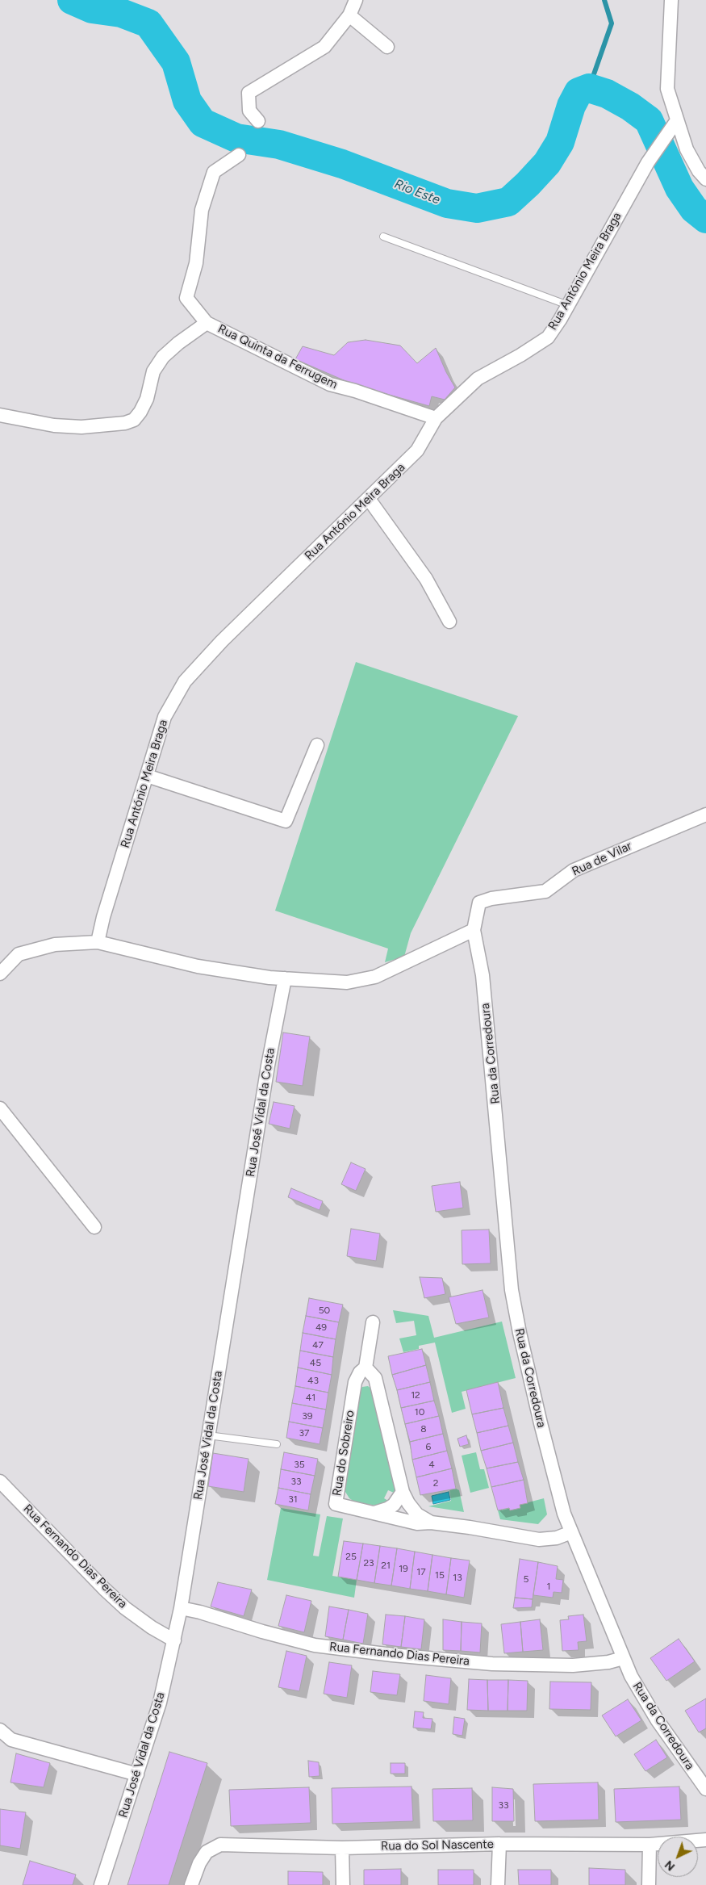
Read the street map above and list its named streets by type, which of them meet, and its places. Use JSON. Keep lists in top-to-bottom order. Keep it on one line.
{"streets":{"street":["Rua António Meira Braga","Rua Quinta da Ferrugem","Rua de Vilar","Rua da Corredoura","Rua José Vidal da Costa","Rua do Sobreiro","Rua Fernando Dias Pereira","Rua do Sol Nascente"]},"crossings":[["Rua António Meira Braga","Rua Quinta da Ferrugem"],["Rua de Vilar","Rua da Corredoura"],["Rua da Corredoura","Rua do Sobreiro"],["Rua da Corredoura","Rua Fernando Dias Pereira"],["Rua José Vidal da Costa","Rua Fernando Dias Pereira"]],"water":["Rio Este"],"house_numbers":["50","49","47","45","43","12","41","10","39","8","37","6","35","4","33","2","31","25","23","21","19","17","15","13","5","1","33"],"north":"bottom left"}
